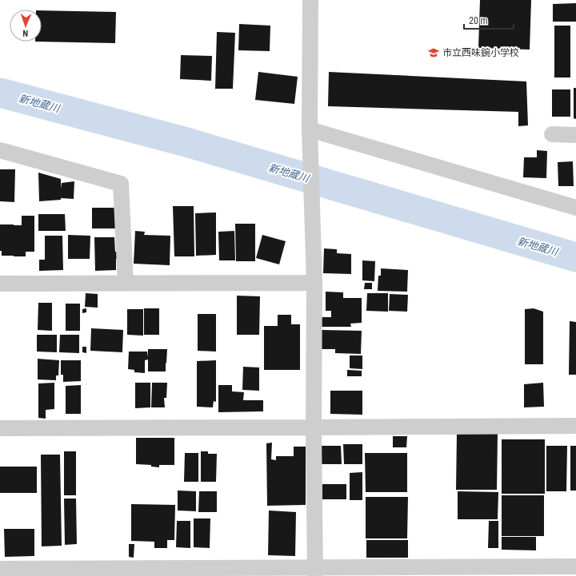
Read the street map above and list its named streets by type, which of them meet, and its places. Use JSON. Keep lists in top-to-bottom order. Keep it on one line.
{"water":["新地蔵川"],"places":{"school or university":["市立西味鋺小学校"]},"scale_bar":"20 m","north":"bottom"}
